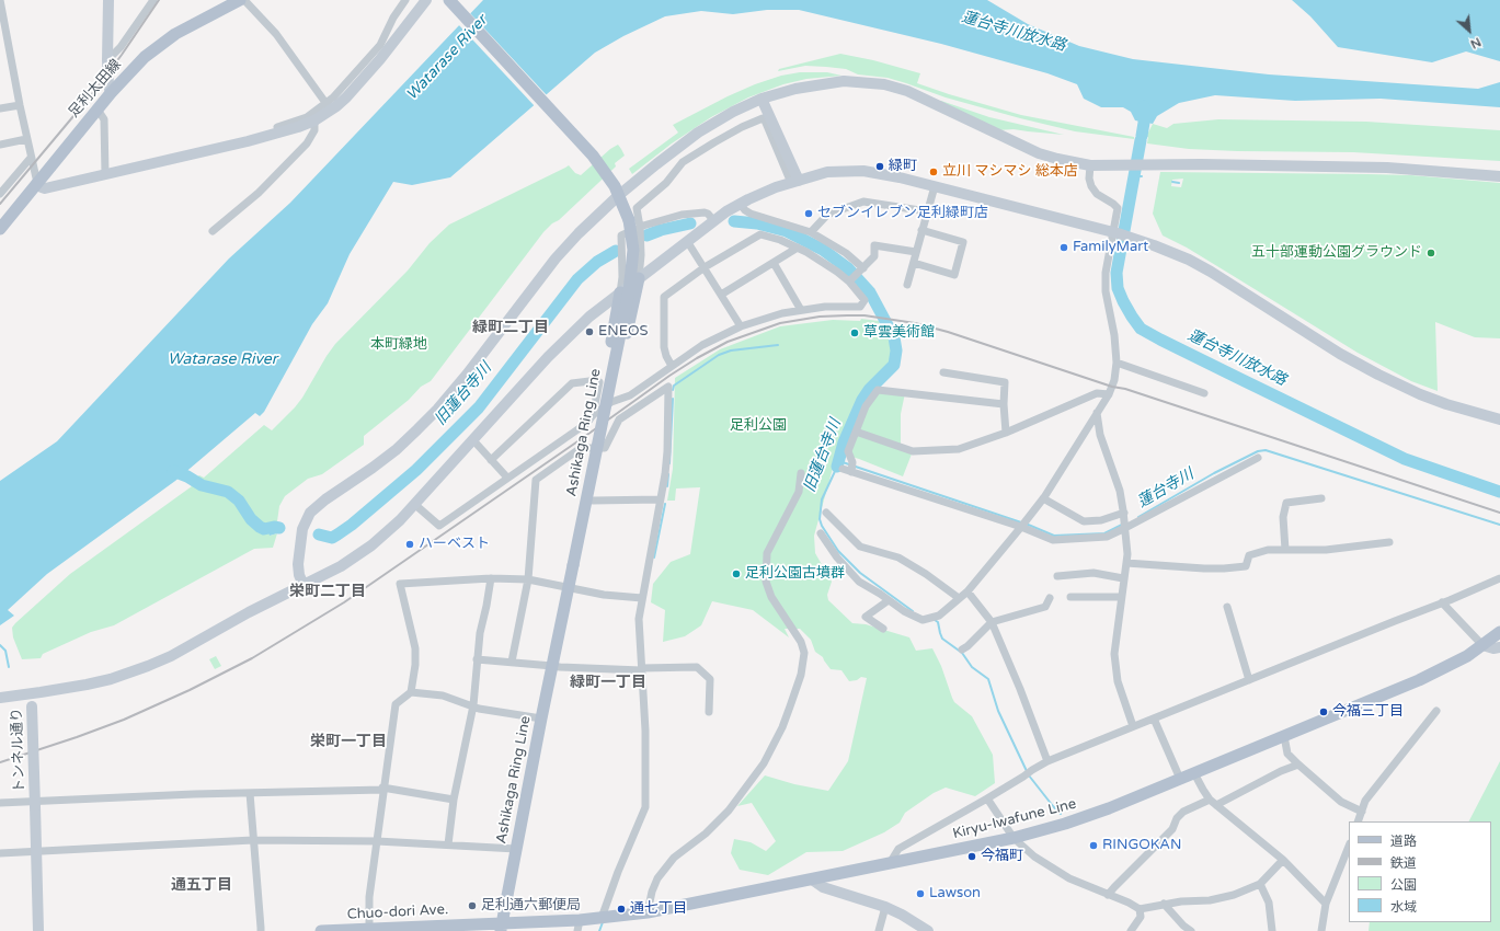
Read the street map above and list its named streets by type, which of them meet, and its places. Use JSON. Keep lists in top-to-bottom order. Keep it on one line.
{"streets":{"main road":["足利太田線","Ashikaga Ring Line","Kiryu-Iwafune Line","Chuo-dori Ave."],"street":["トンネル通り"]},"crossings":[["Ashikaga Ring Line","Kiryu-Iwafune Line"],["Ashikaga Ring Line","Chuo-dori Ave."],["Kiryu-Iwafune Line","Chuo-dori Ave."]],"districts":["緑町二丁目","栄町二丁目","緑町一丁目","栄町一丁目","通五丁目"],"water":["蓮台寺川放水路","Watarase River","旧蓮台寺川","蓮台寺川"],"parks":["本町緑地","足利公園"],"places":["緑町","立川 マシマシ 総本店","セブンイレブン足利緑町店","FamilyMart","五十部運動公園グラウンド","ENEOS","草雲美術館","ハーベスト","足利公園古墳群","今福三丁目","RINGOKAN","今福町","Lawson","足利通六郵便局","通七丁目"],"legend":["道路","鉄道","公園","水域"],"north":"bottom right"}
